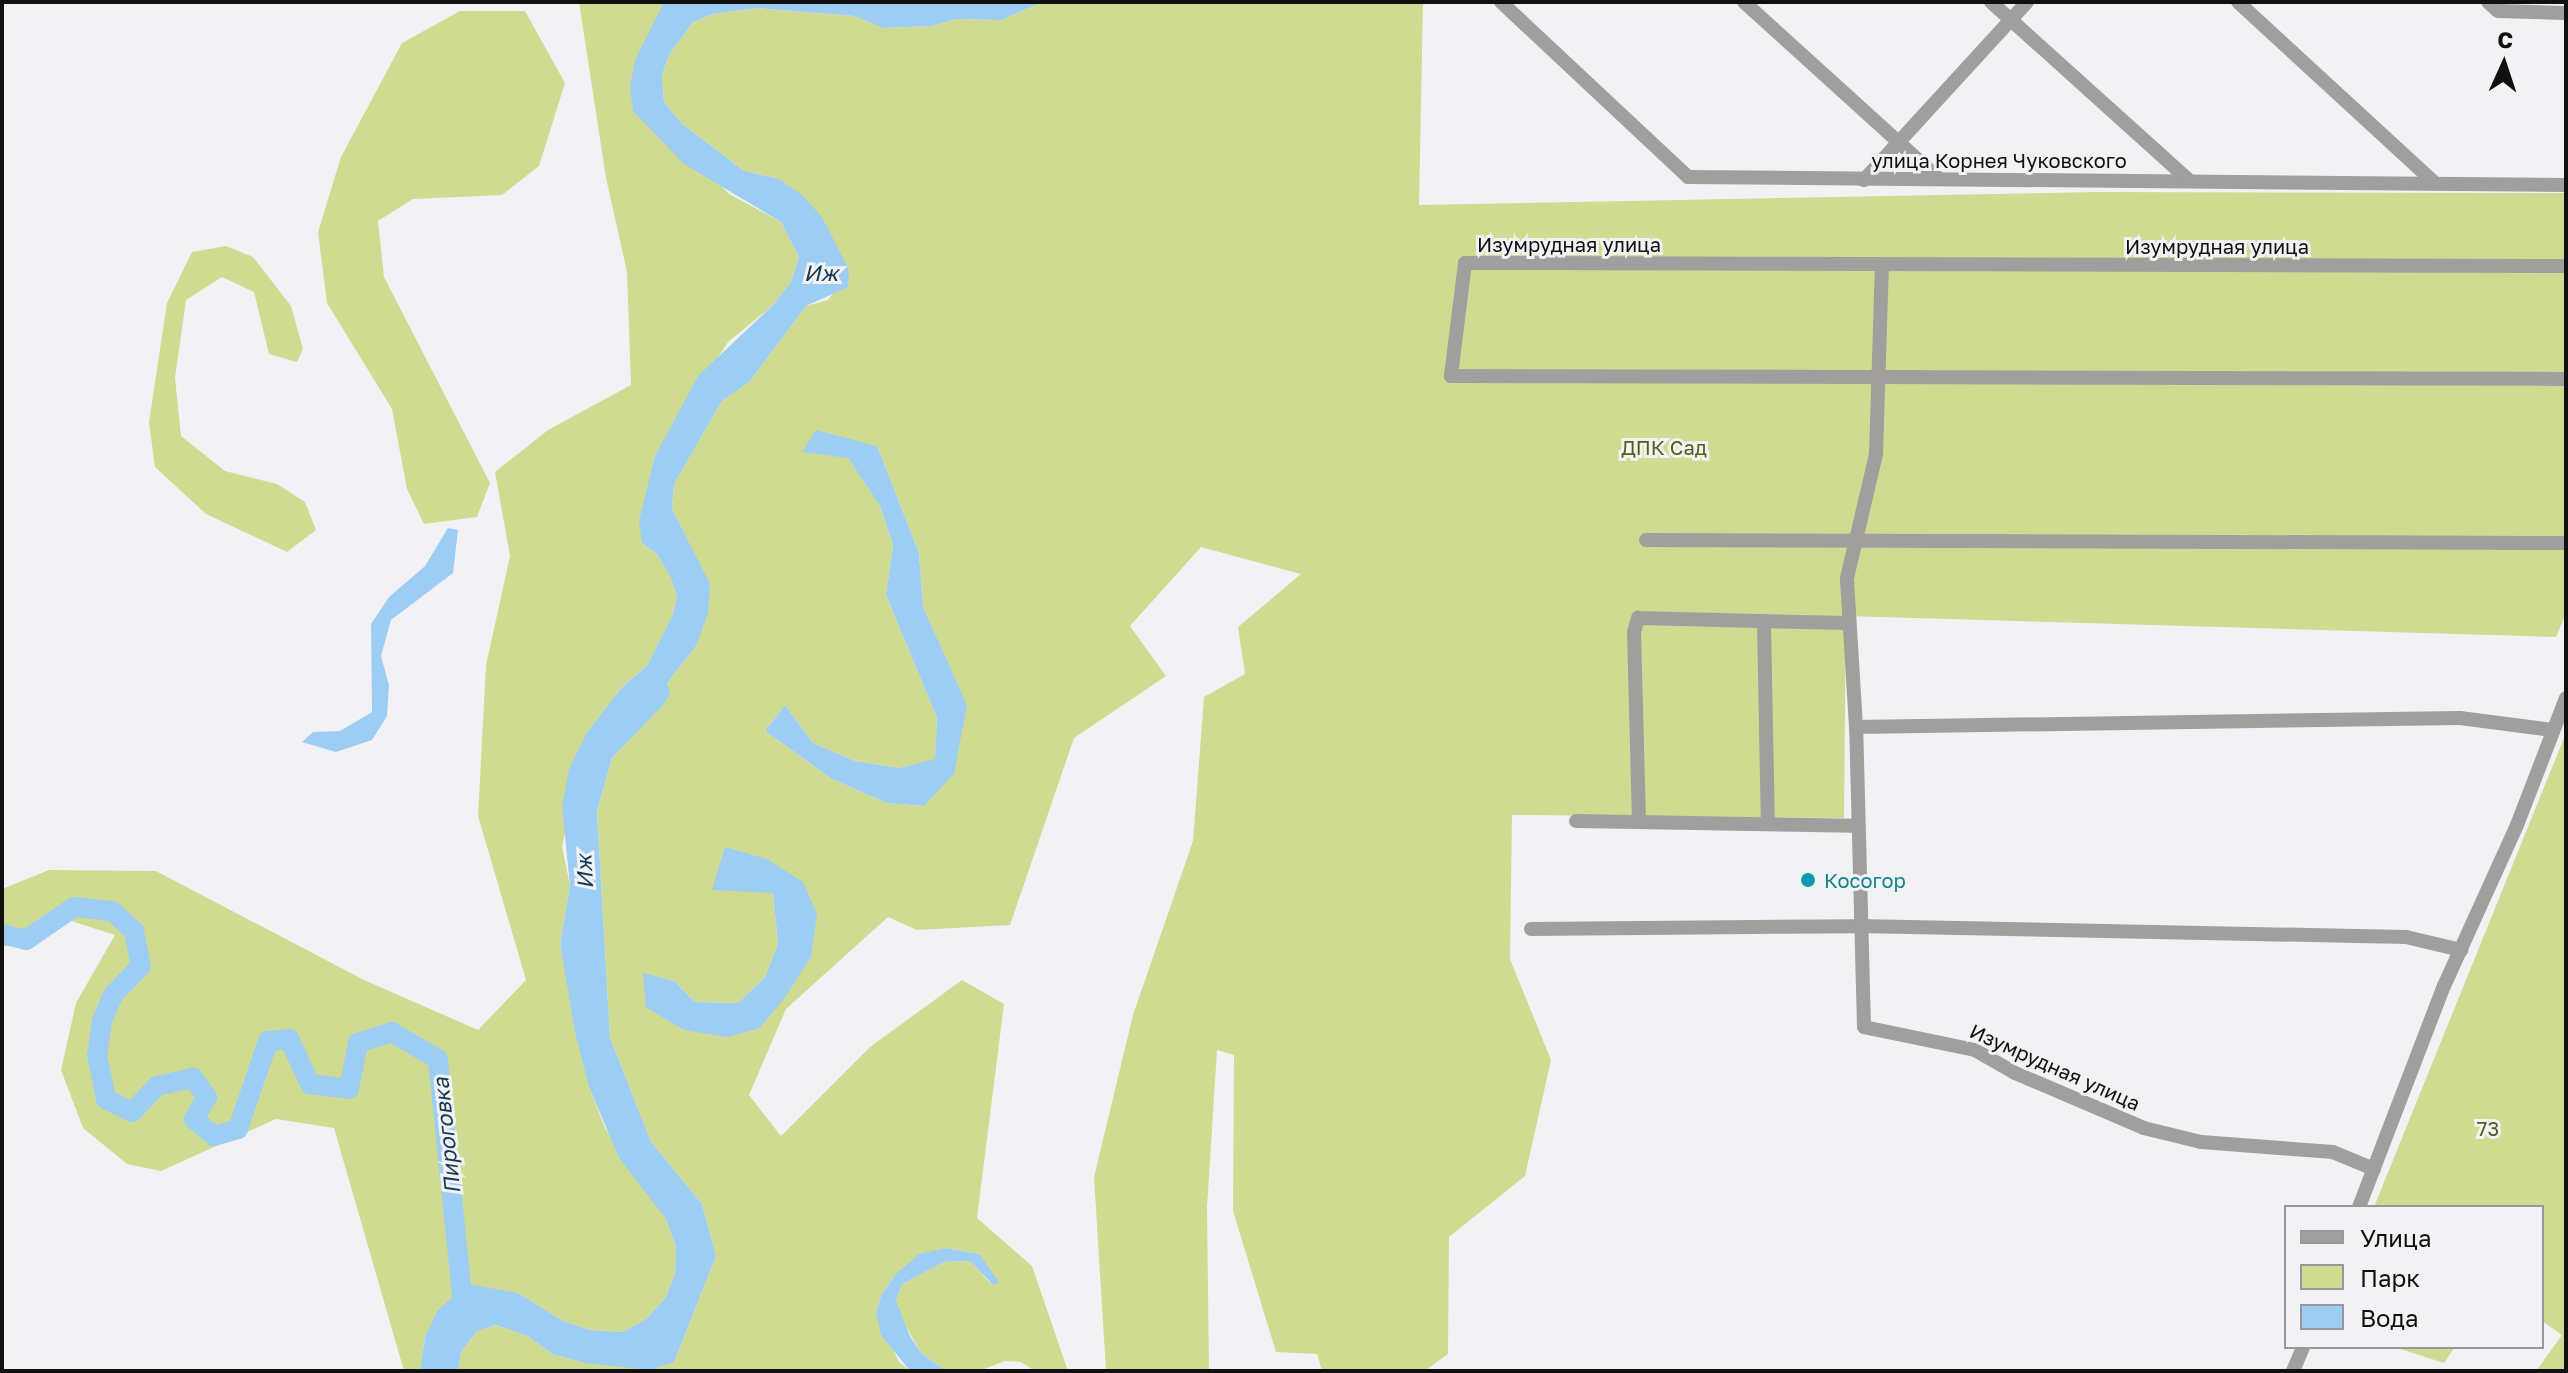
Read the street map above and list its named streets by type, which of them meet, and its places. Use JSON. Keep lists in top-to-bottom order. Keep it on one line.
{"streets":{"street":["улица Корнея Чуковского","Изумрудная улица"]},"water":["Иж","Пироговка"],"parks":["ДПК Сад","73"],"places":["Косогор"],"legend":["Улица","Парк","Вода"],"north":"top"}
